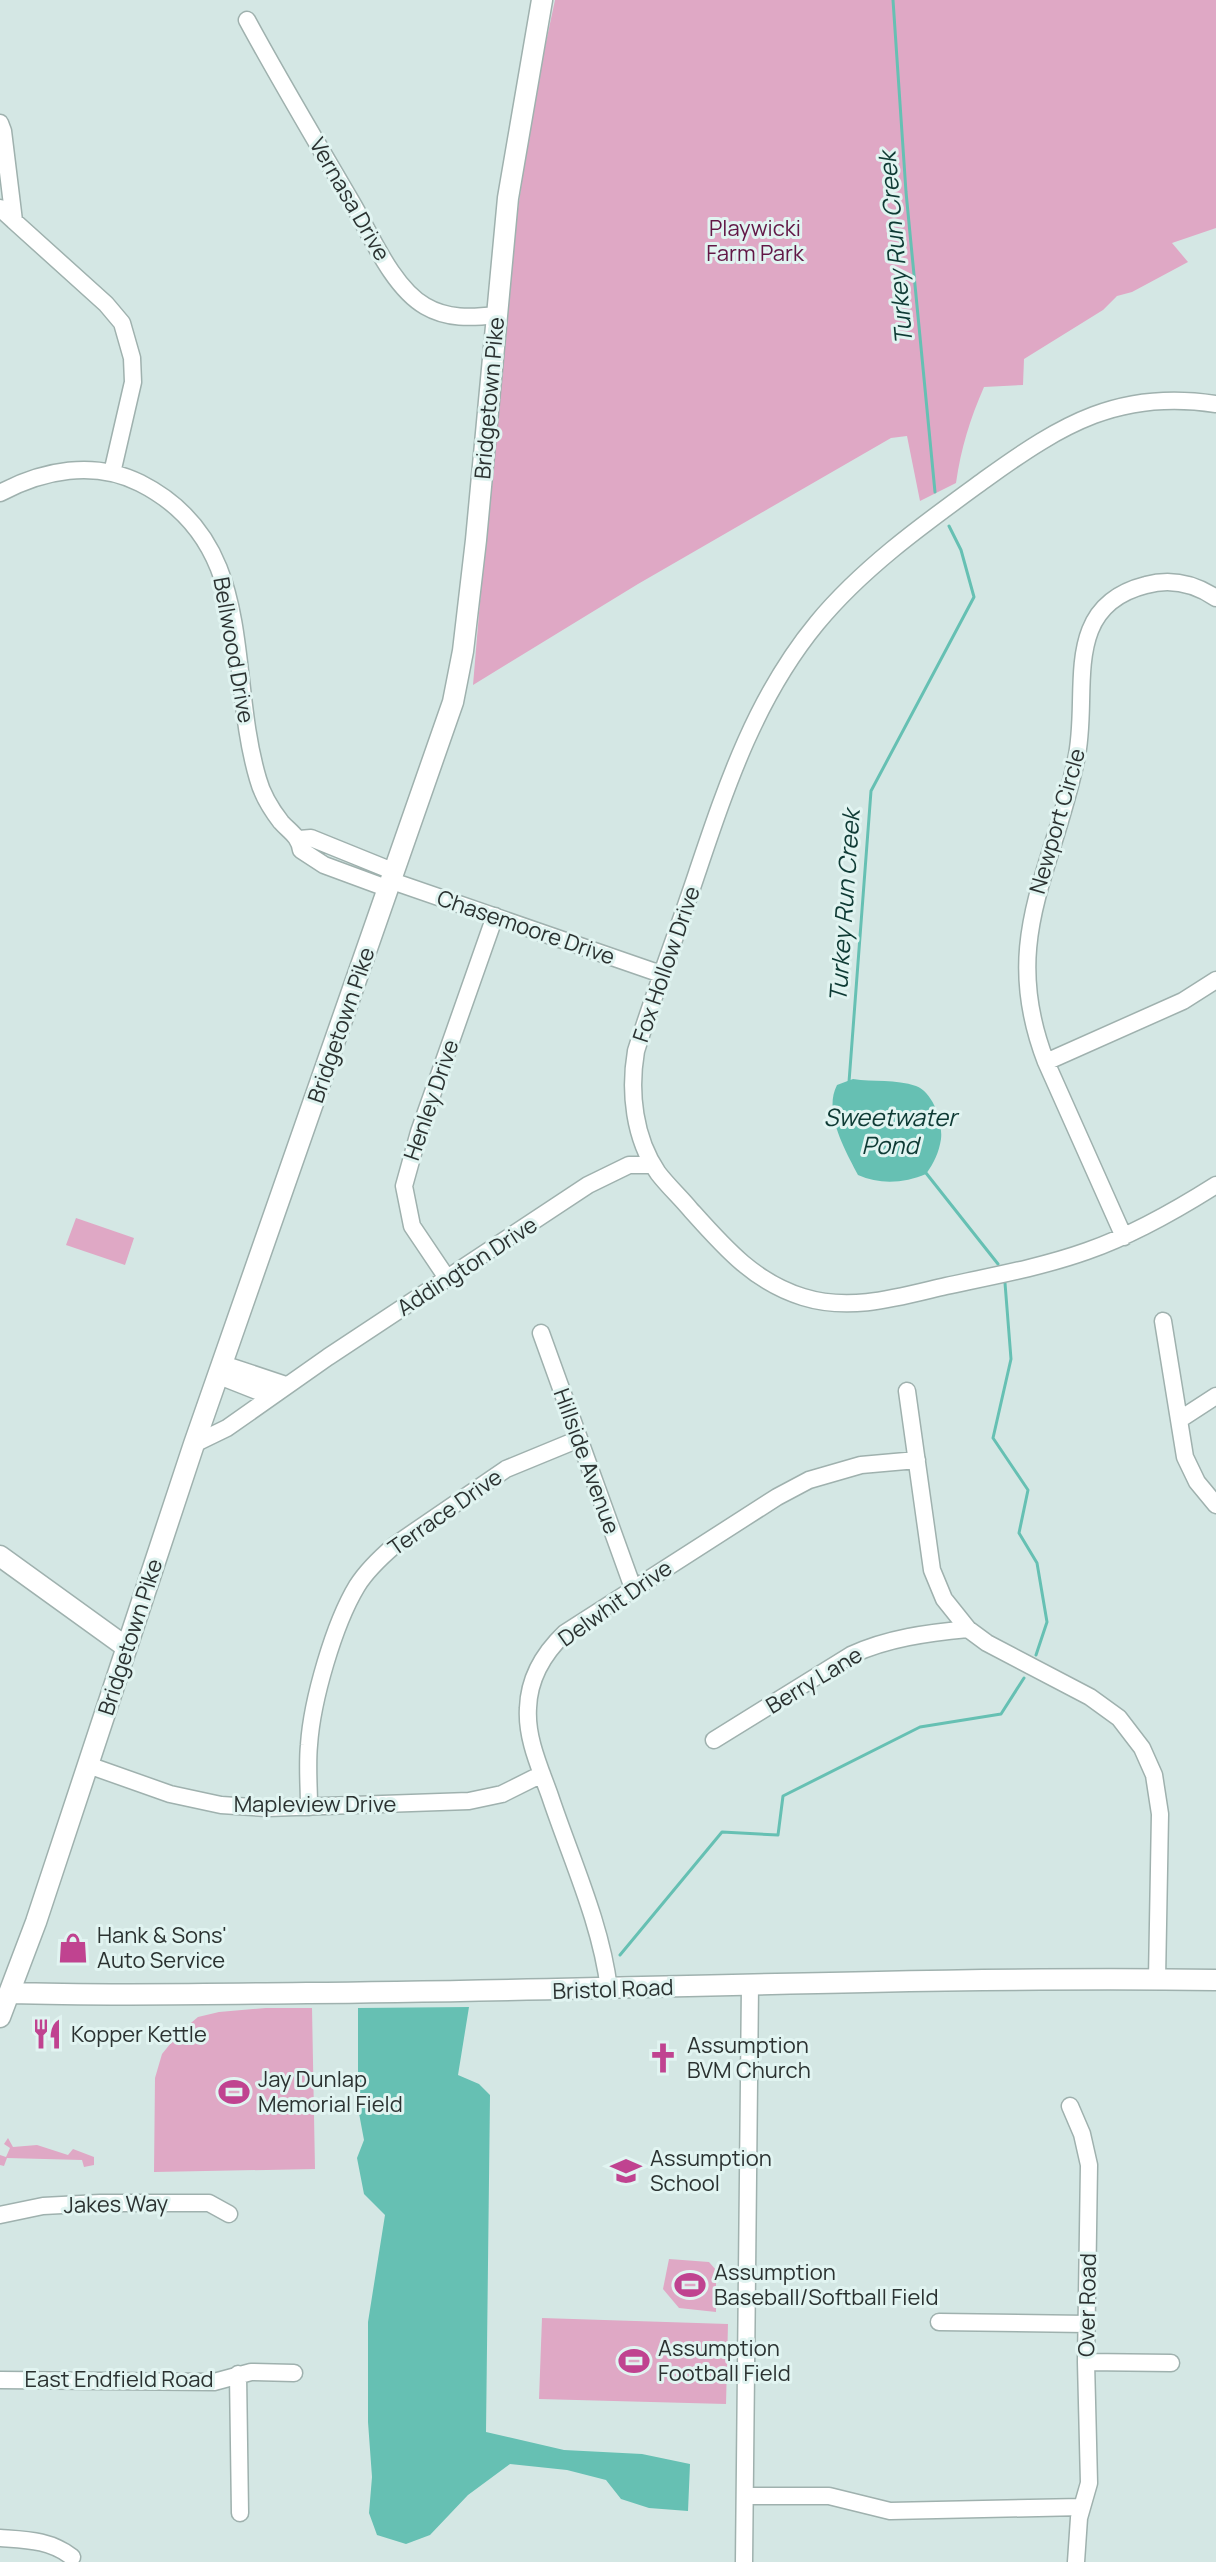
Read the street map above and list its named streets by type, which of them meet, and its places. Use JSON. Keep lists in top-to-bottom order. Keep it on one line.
{"streets":{"main road":["Bridgetown Pike","Bristol Road"],"street":["Vernasa Drive","Bellwood Drive","Newport Circle","Chasemoore Drive","Fox Hollow Drive","Henley Drive","Addington Drive","Hillside Avenue","Terrace Drive","Delwhit Drive","Berry Lane","Mapleview Drive","Jakes Way","Over Road","East Endfield Road"]},"crossings":[["Vernasa Drive","Bridgetown Pike"],["Bridgetown Pike","Bellwood Drive"],["Bridgetown Pike","Chasemoore Drive"],["Bridgetown Pike","Addington Drive"],["Bridgetown Pike","Mapleview Drive"],["Bridgetown Pike","Bristol Road"],["Bellwood Drive","Chasemoore Drive"],["Newport Circle","Fox Hollow Drive"],["Chasemoore Drive","Fox Hollow Drive"],["Chasemoore Drive","Henley Drive"],["Fox Hollow Drive","Addington Drive"],["Henley Drive","Addington Drive"],["Hillside Avenue","Terrace Drive"],["Hillside Avenue","Delwhit Drive"],["Terrace Drive","Mapleview Drive"],["Delwhit Drive","Mapleview Drive"],["Delwhit Drive","Bristol Road"]],"water":["Turkey Run Creek","Sweetwater Pond"],"parks":["Playwicki Farm Park"],"places":{"shop":["Hank & Sons' Auto Service"],"restaurant":["Kopper Kettle"],"church":["Assumption BVM Church"],"sports":["Jay Dunlap Memorial Field","Assumption Baseball/Softball Field","Assumption Football Field"],"school or university":["Assumption School"]}}
